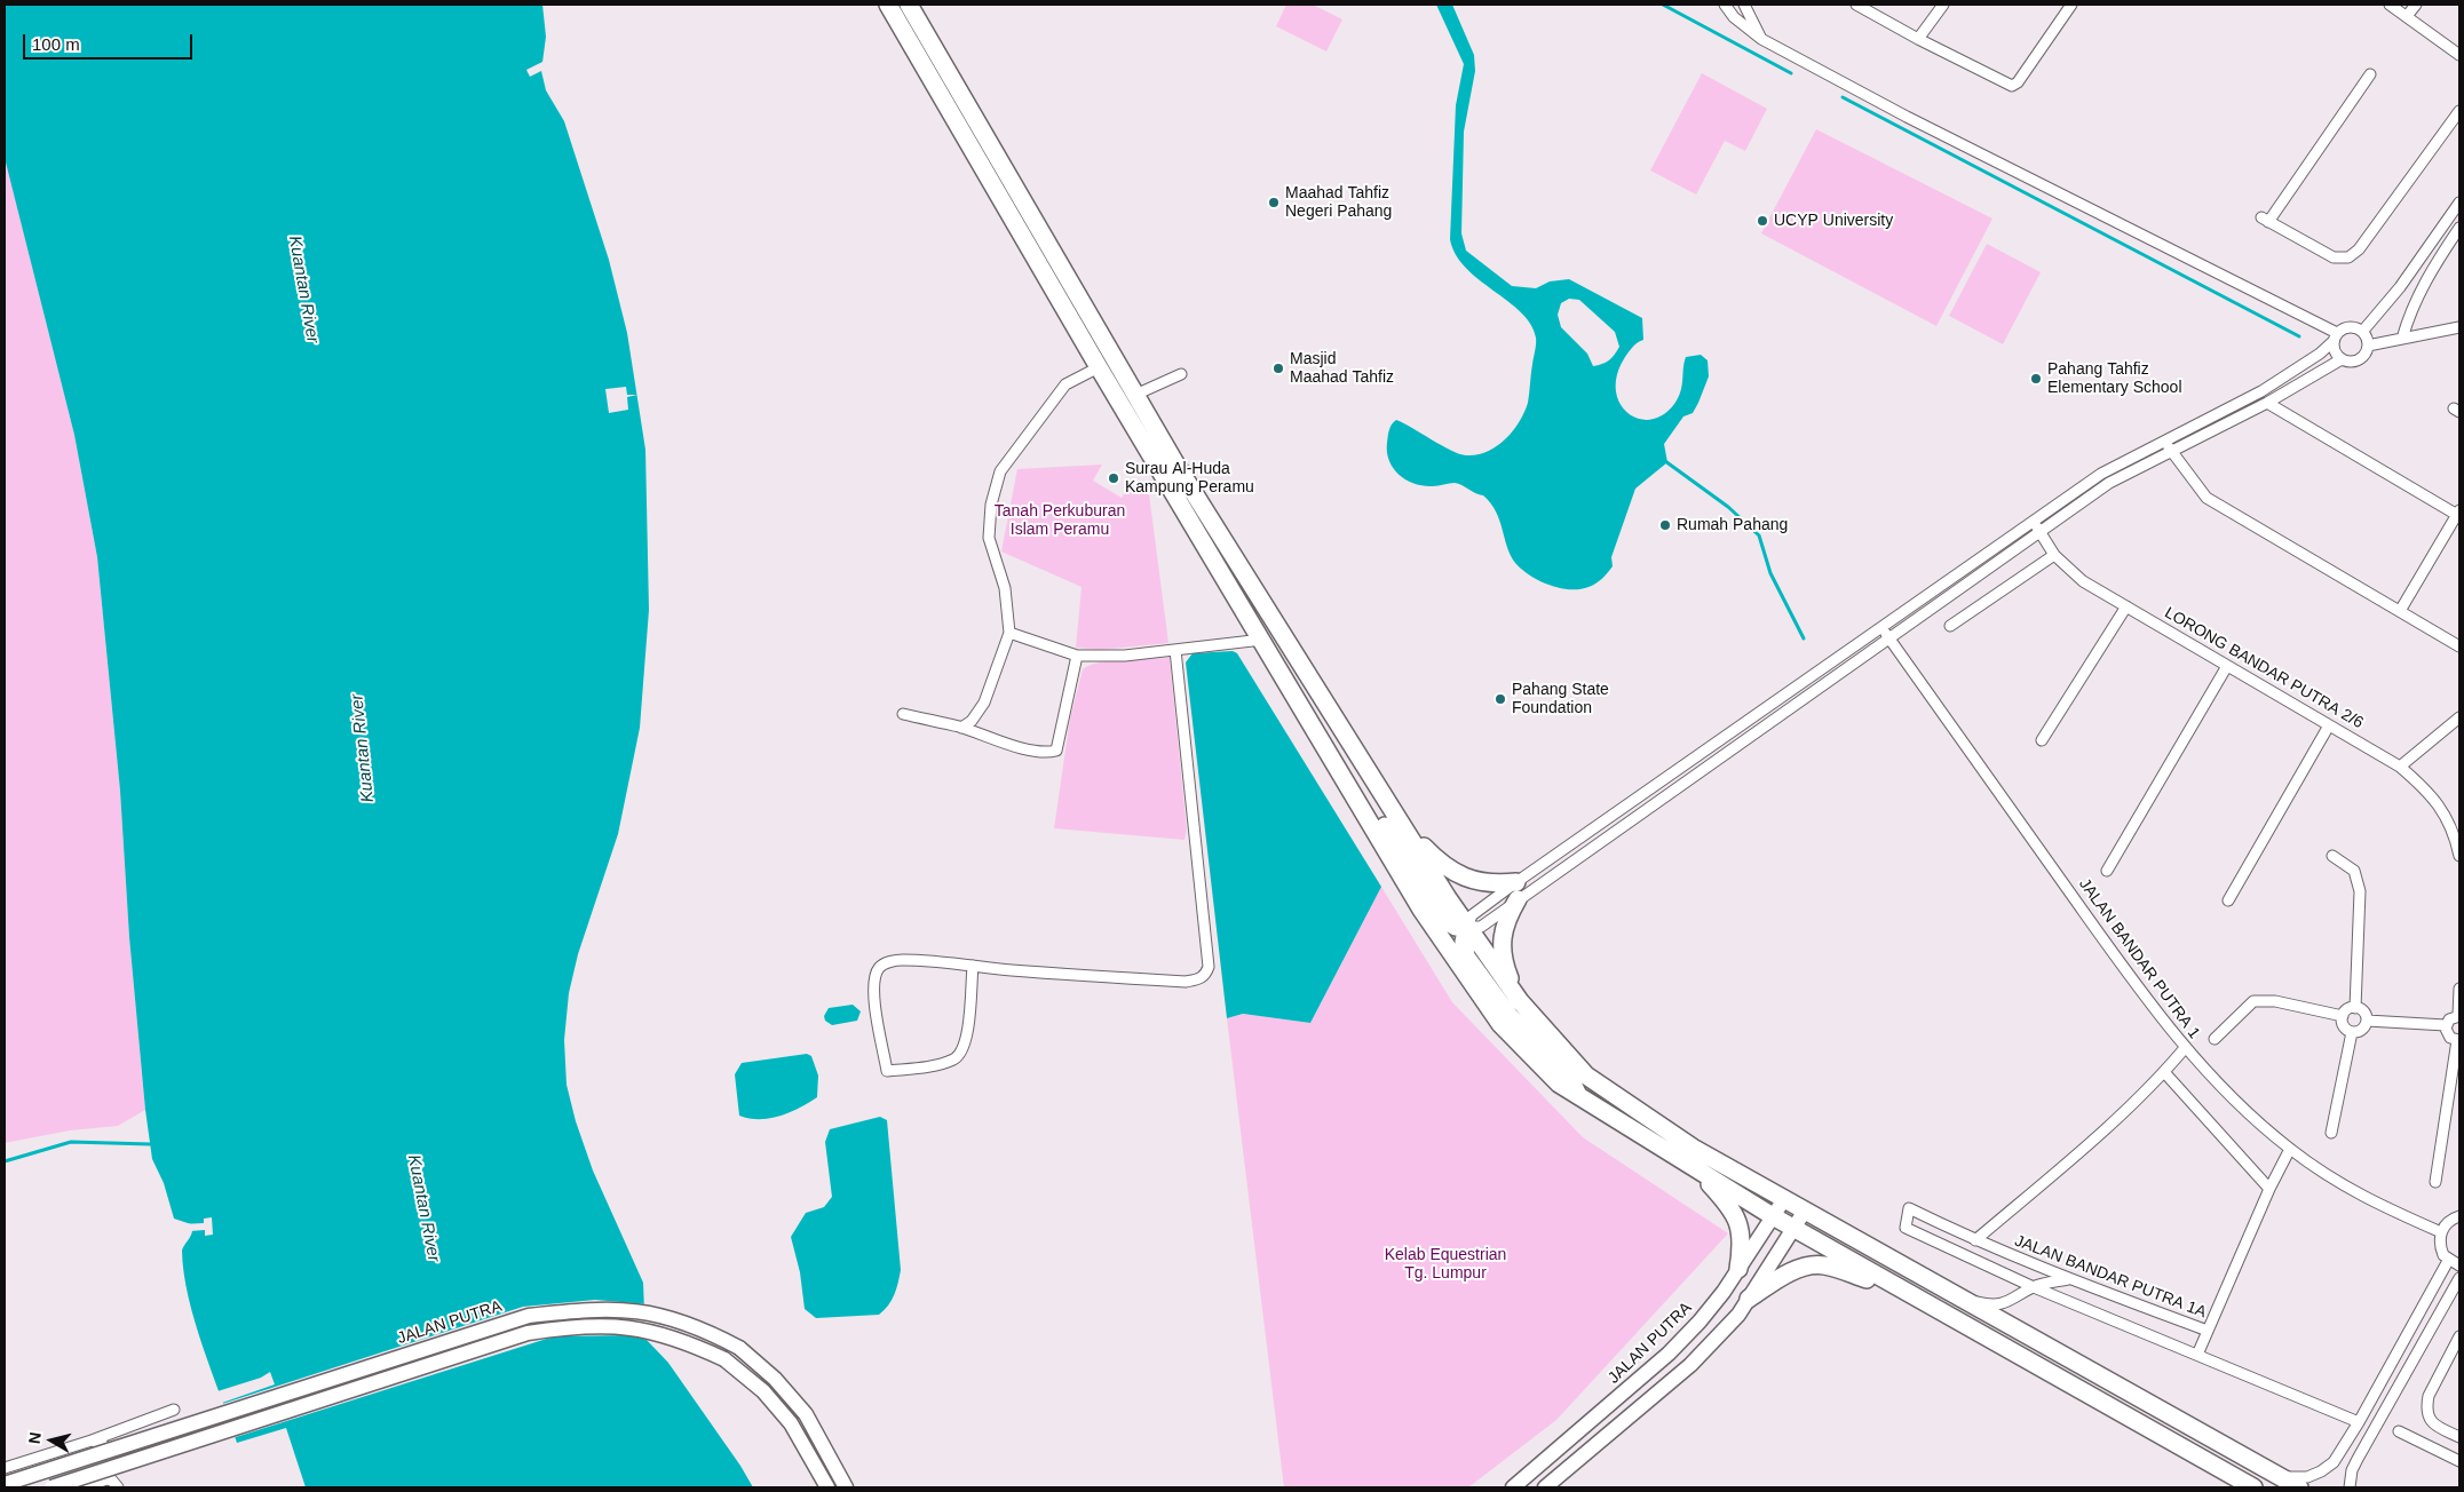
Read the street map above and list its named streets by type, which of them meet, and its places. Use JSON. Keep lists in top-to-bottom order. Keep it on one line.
{"streets":{"main road":["JALAN PUTRA"],"street":["LORONG BANDAR PUTRA 2/6","JALAN BANDAR PUTRA 1","JALAN BANDAR PUTRA 1A"]},"crossings":[["JALAN BANDAR PUTRA 1","JALAN BANDAR PUTRA 1A"]],"water":["Kuantan River"],"parks":["Tanah Perkuburan Islam Peramu","Kelab Equestrian Tg. Lumpur"],"places":["Maahad Tahfiz Negeri Pahang","UCYP University","Masjid Maahad Tahfiz","Pahang Tahfiz Elementary School","Surau Al-Huda Kampung Peramu","Rumah Pahang","Pahang State Foundation"],"scale_bar":"100 m","north":"left"}
